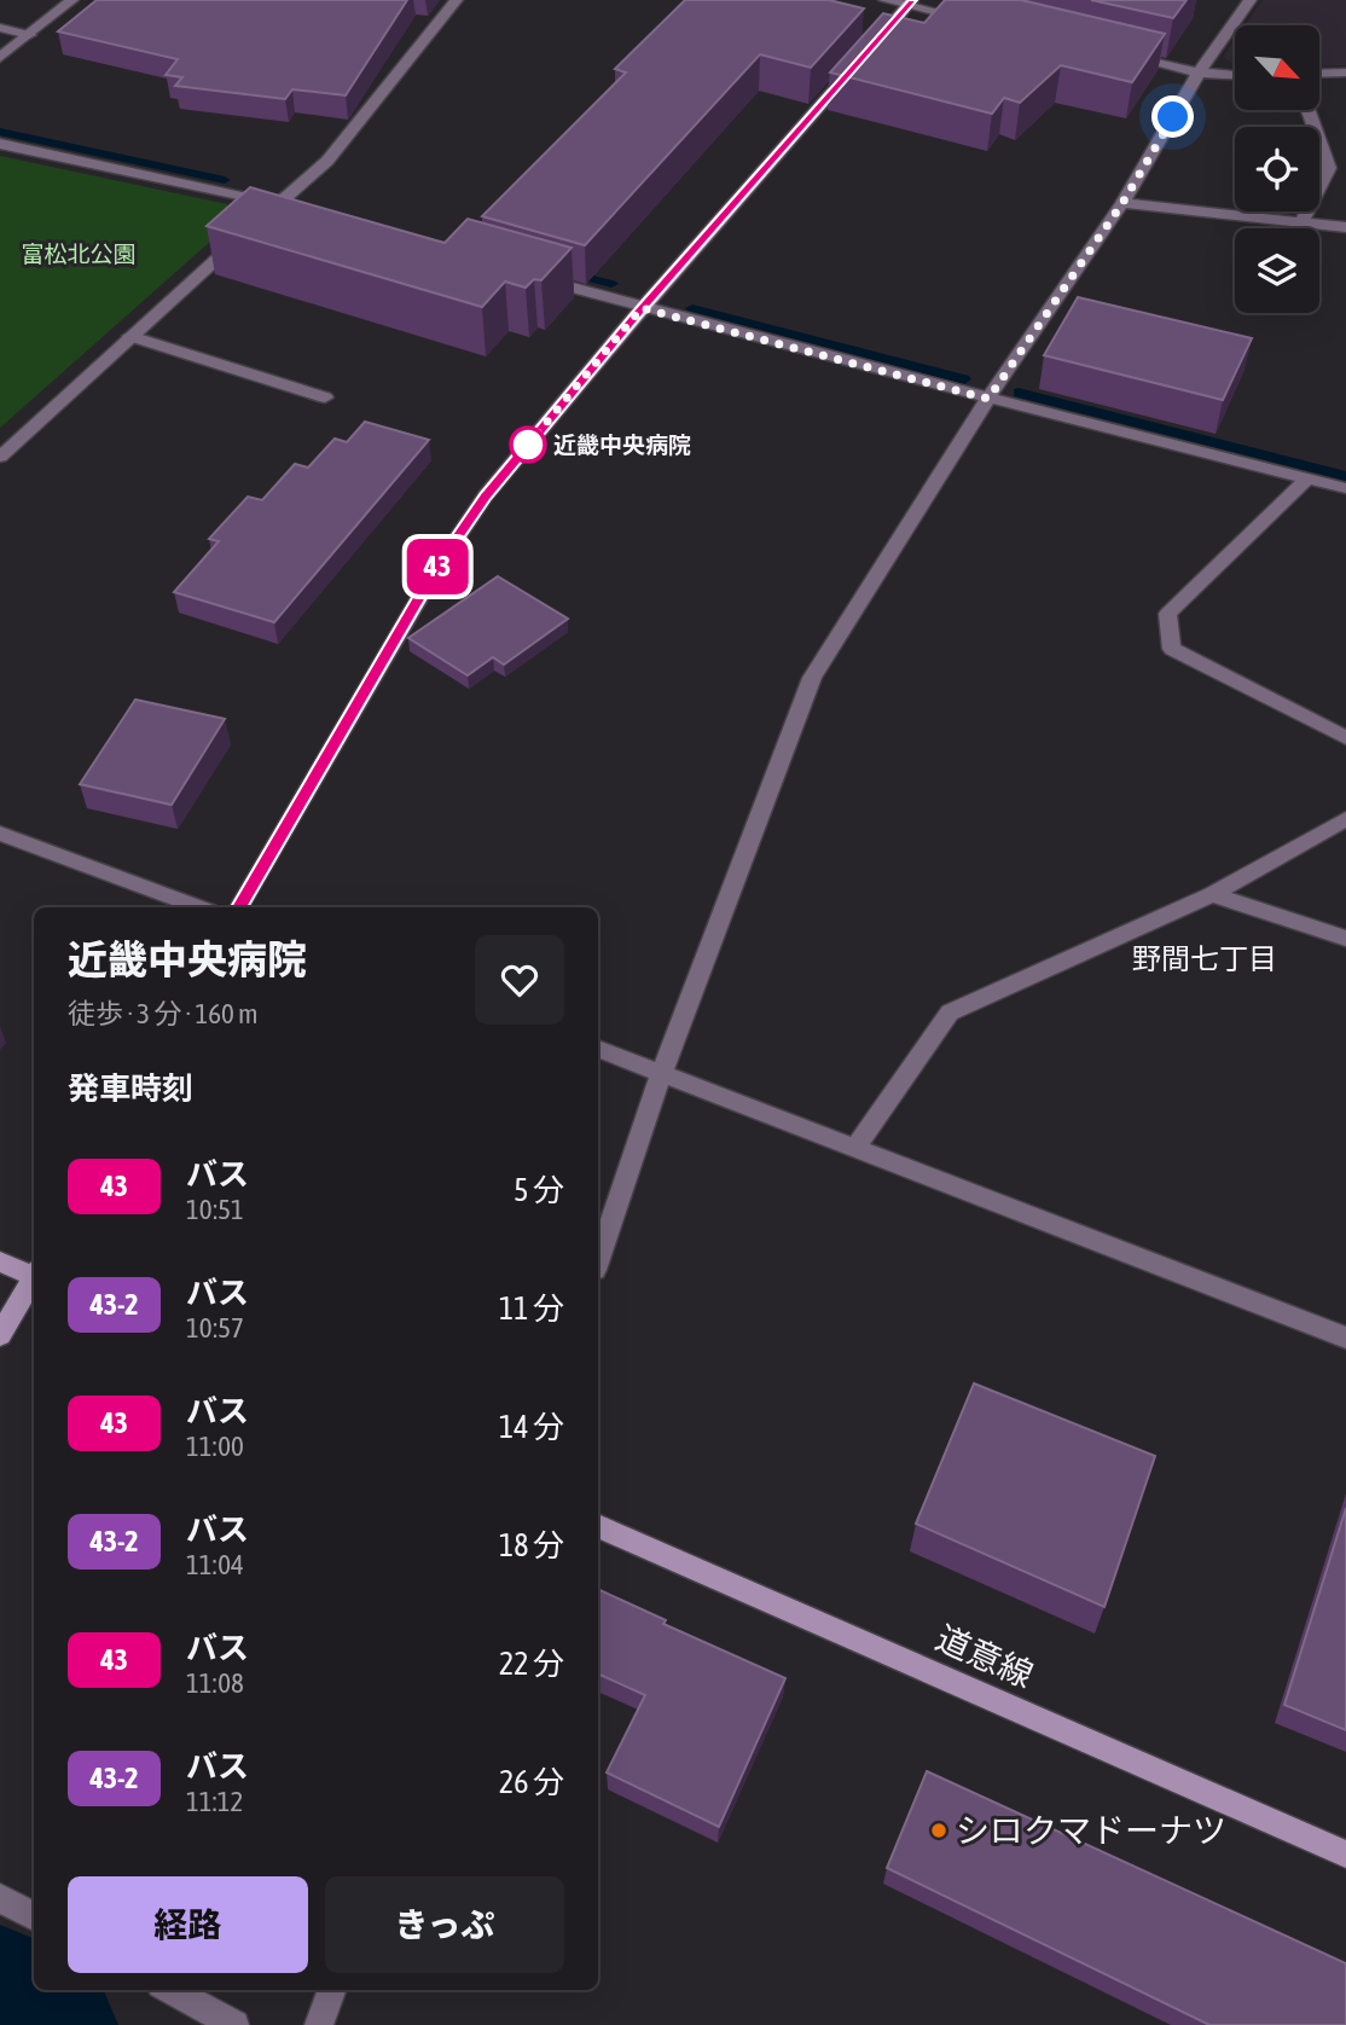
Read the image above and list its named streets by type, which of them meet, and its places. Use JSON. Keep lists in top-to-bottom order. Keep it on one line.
{"streets":{"street":["道意線"]},"districts":["野間七丁目"],"parks":["富松北公園"],"places":["近畿中央病院","シロクマドーナツ"],"lines":["bus line 43"],"north":"bottom right","page":{"on_map":"43","heading":[["近畿中央病院","徒歩 · 3 分 · 160 m"],"発車時刻"],"list":[{"mark":"43","name":"バス","note":"10:51","value":"5 分"},{"mark":"43-2","name":"バス","note":"10:57","value":"11 分"},{"mark":"43","name":"バス","note":"11:00","value":"14 分"},{"mark":"43-2","name":"バス","note":"11:04","value":"18 分"},{"mark":"43","name":"バス","note":"11:08","value":"22 分"},{"mark":"43-2","name":"バス","note":"11:12","value":"26 分"}],"buttons":["経路","きっぷ"]}}
